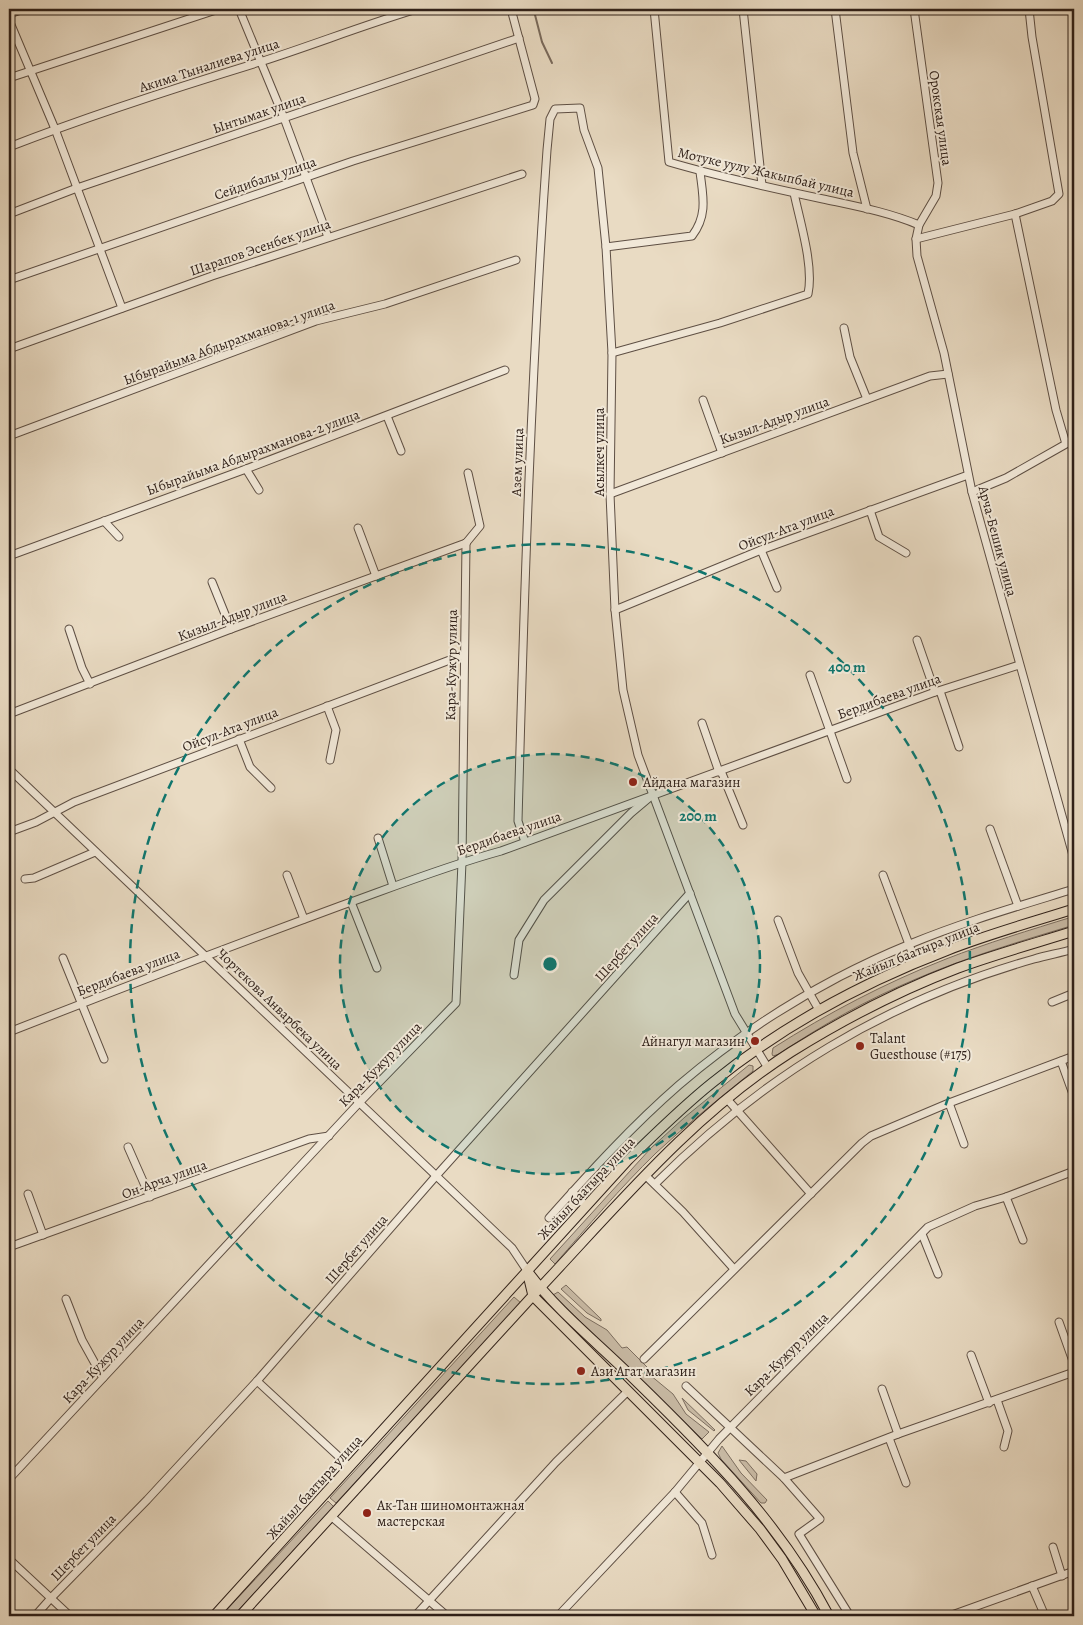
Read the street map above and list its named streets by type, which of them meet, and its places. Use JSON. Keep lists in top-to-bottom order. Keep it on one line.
{"streets":{"main road":["Жайыл баатыра улица"],"street":["Акима Тыналиева улица","Ынтымак улица","Орокская улица","Мотуке уулу Жакыпбай улица","Сейдибалы улица","Шарапов Эсенбек улица","Ыбырайыма Абдырахманова-1 улица","Кызыл-Адыр улица","Ыбырайыма Абдырахманова-2 улица","Асылкеч улица","Азем улица","Ойсул-Ата улица","Арча-Бешик улица","Кара-Кужур улица","Бердибаева улица","Шербет улица","Чортекова Анварбека улица","Он-Арча улица"]},"crossings":[["Ынтымак улица","Сейдибалы улица"],["Орокская улица","Мотуке уулу Жакыпбай улица"],["Орокская улица","Арча-Бешик улица"],["Мотуке уулу Жакыпбай улица","Арча-Бешик улица"],["Кызыл-Адыр улица","Асылкеч улица"],["Кызыл-Адыр улица","Арча-Бешик улица"],["Кызыл-Адыр улица","Кара-Кужур улица"],["Асылкеч улица","Азем улица"],["Асылкеч улица","Ойсул-Ата улица"],["Асылкеч улица","Бердибаева улица"],["Асылкеч улица","Шербет улица"],["Асылкеч улица","Жайыл баатыра улица"],["Азем улица","Бердибаева улица"],["Ойсул-Ата улица","Арча-Бешик улица"],["Ойсул-Ата улица","Кара-Кужур улица"],["Ойсул-Ата улица","Чортекова Анварбека улица"],["Арча-Бешик улица","Бердибаева улица"],["Кара-Кужур улица","Бердибаева улица"],["Кара-Кужур улица","Чортекова Анварбека улица"],["Кара-Кужур улица","Он-Арча улица"],["Бердибаева улица","Чортекова Анварбека улица"],["Шербет улица","Чортекова Анварбека улица"],["Жайыл баатыра улица","Чортекова Анварбека улица"]],"places":["Айдана магазин","Айнагул магазин","Talant Guesthouse (#175)","Ази Агат магазин","Ак-Тан шиномонтажная мастерская"],"rings":["400 m","200 m"]}
